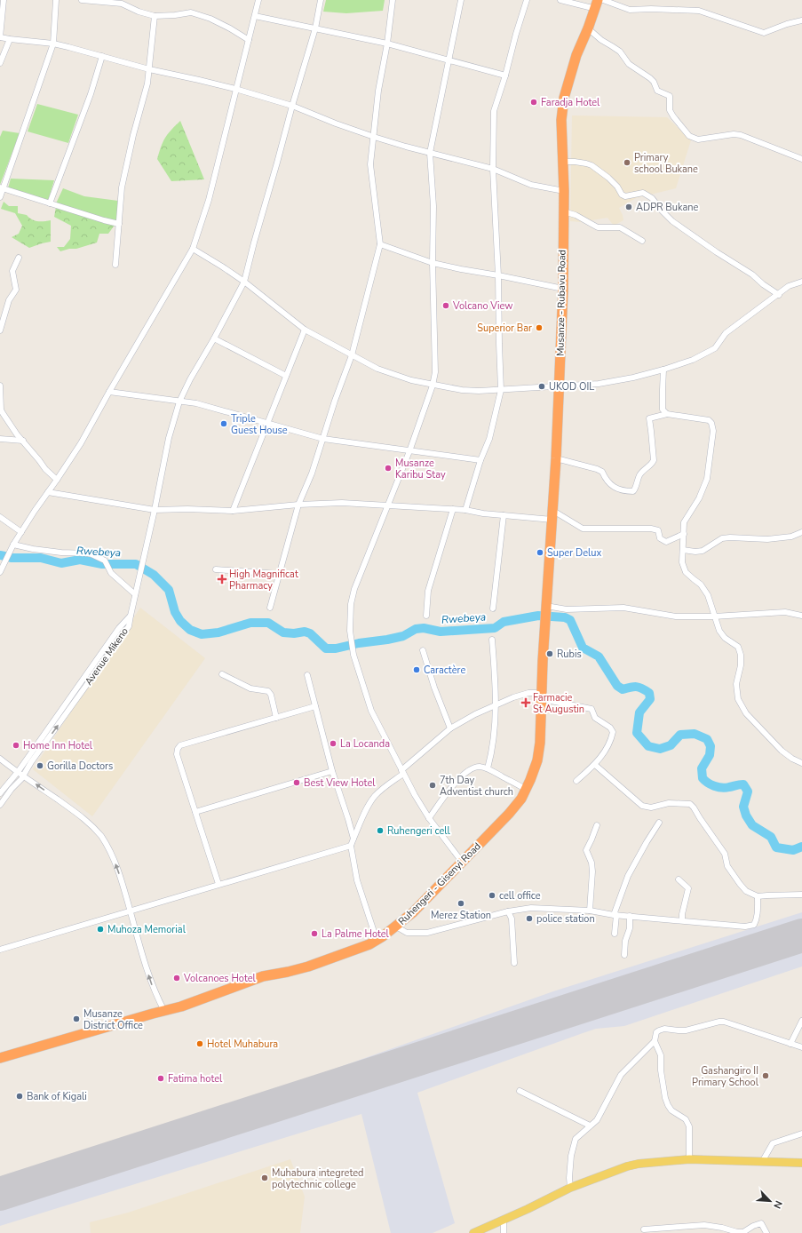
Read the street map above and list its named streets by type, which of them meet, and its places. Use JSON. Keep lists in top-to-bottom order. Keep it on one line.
{"streets":{"highway":["Musanze - Rubavu Road","Ruhengeri - Gisenyi Road"],"street":["Avenue Mikeno"]},"crossings":[["Musanze - Rubavu Road","Ruhengeri - Gisenyi Road"]],"water":["Rwebeya"],"places":{"other":["Faradja Hotel","Primary school Bukane","ADPR Bukane","Volcano View","Superior Bar","UKOD OIL","Triple Guest House","Musanze Karibu Stay","Super Delux","Rubis","Caractère","La Locanda","Home Inn Hotel","Gorilla Doctors","Best View Hotel","7th Day Adventist church","Ruhengeri cell","cell office","Merez Station","police station","Muhoza Memorial","La Palme Hotel","Volcanoes Hotel","Musanze District Office","Hotel Muhabura","Gashangiro II Primary School","Fatima hotel","Bank of Kigali","Muhabura integreted polytechnic college"],"health":["High Magnificat Pharmacy","Farmacie St Augustin"]},"north":"bottom right"}
